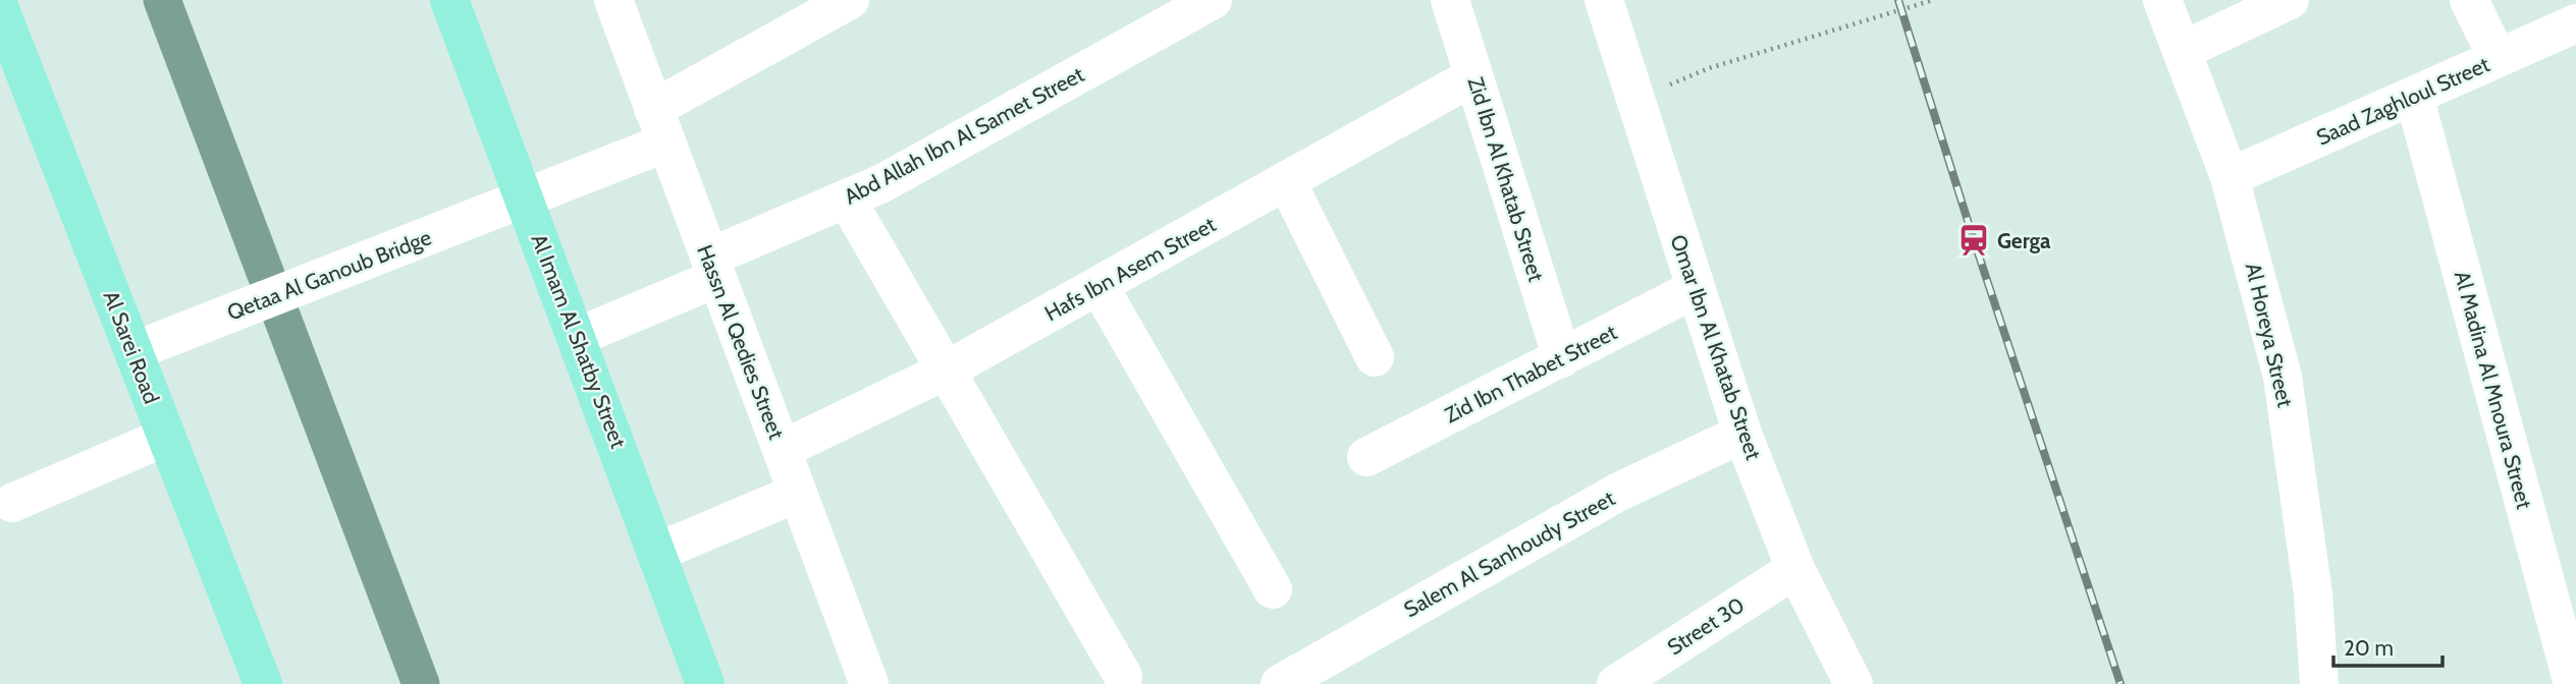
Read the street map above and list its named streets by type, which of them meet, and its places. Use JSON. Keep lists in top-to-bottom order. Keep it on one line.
{"streets":{"main road":["Al Imam Al Shatby Street","Al Sarei Road"],"street":["Saad Zaghloul Street","Abd Allah Ibn Al Samet Street","Zid Ibn Al Khatab Street","Hafs Ibn Asem Street","Qetaa Al Ganoub Bridge","Al Horeya Street","Hassn Al Qedies Street","Omar Ibn Al Khatab Street","Zid Ibn Thabet Street","Al Madina Al Mnoura Street","Salem Al Sanhoudy Street","Street 30"]},"crossings":[["Saad Zaghloul Street","Al Horeya Street"],["Saad Zaghloul Street","Al Madina Al Mnoura Street"],["Abd Allah Ibn Al Samet Street","Al Imam Al Shatby Street"],["Abd Allah Ibn Al Samet Street","Hassn Al Qedies Street"],["Zid Ibn Al Khatab Street","Hafs Ibn Asem Street"],["Zid Ibn Al Khatab Street","Zid Ibn Thabet Street"],["Hafs Ibn Asem Street","Hassn Al Qedies Street"],["Qetaa Al Ganoub Bridge","Al Imam Al Shatby Street"],["Qetaa Al Ganoub Bridge","Hassn Al Qedies Street"],["Qetaa Al Ganoub Bridge","Al Sarei Road"],["Omar Ibn Al Khatab Street","Zid Ibn Thabet Street"],["Omar Ibn Al Khatab Street","Salem Al Sanhoudy Street"],["Omar Ibn Al Khatab Street","Street 30"]],"places":{"station":["Gerga"]},"scale_bar":"20 m"}
